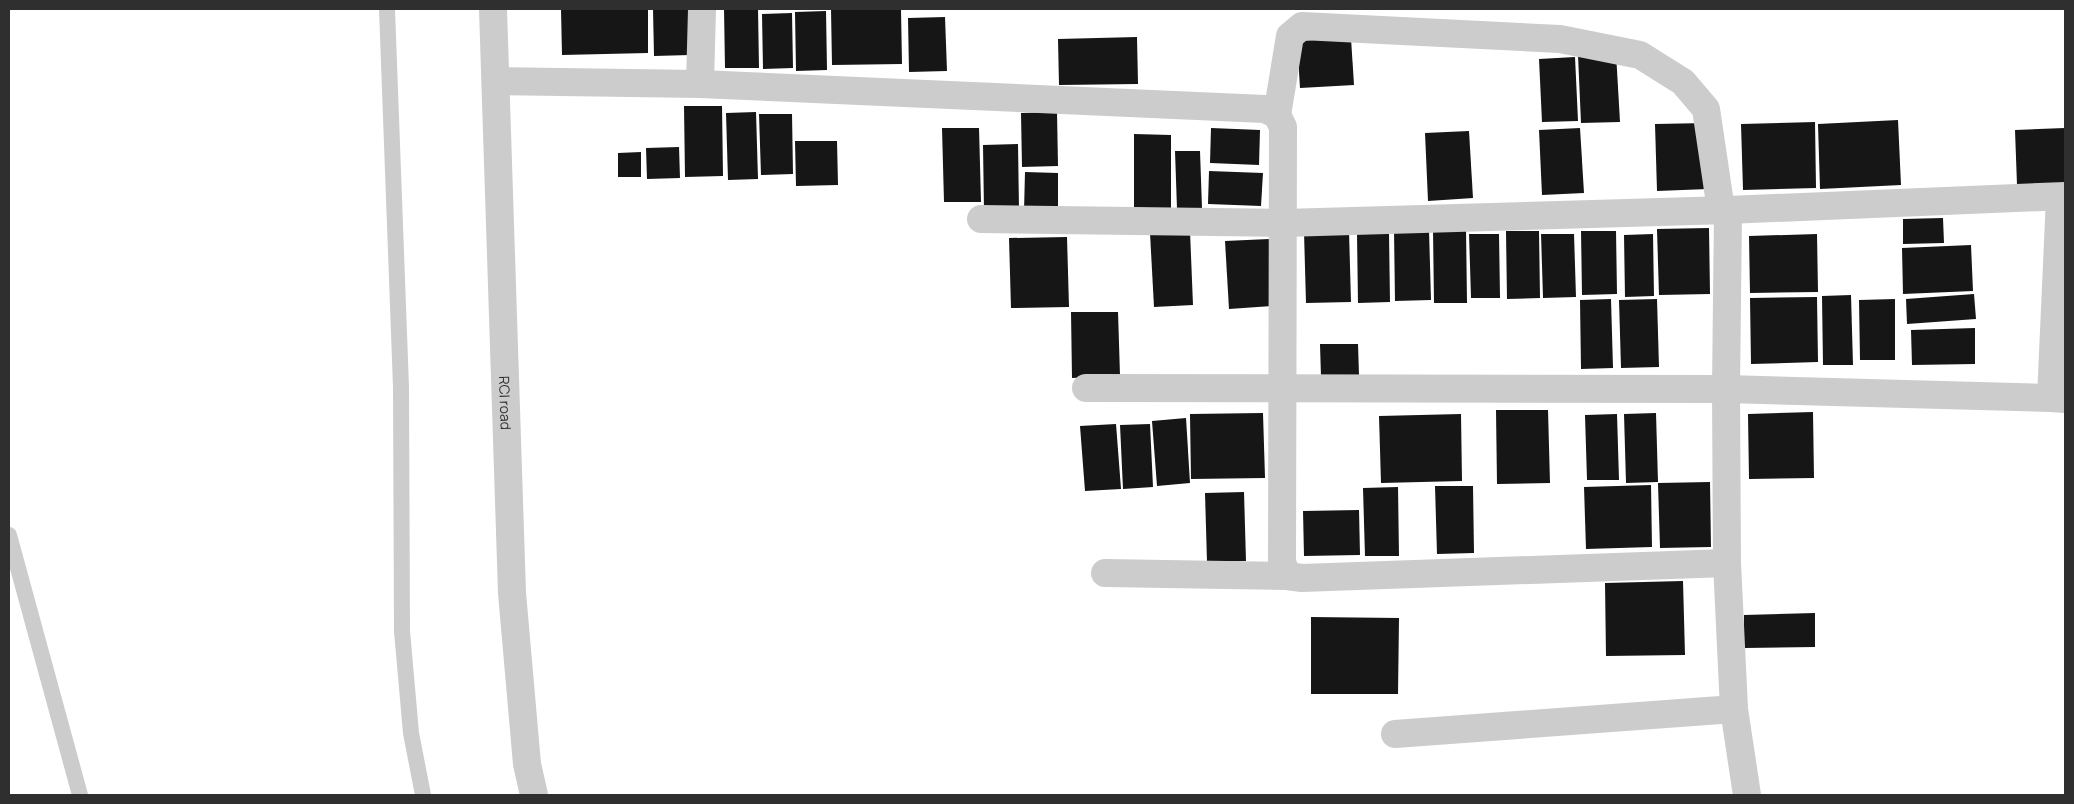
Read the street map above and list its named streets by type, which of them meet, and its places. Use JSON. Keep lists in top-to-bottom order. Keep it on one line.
{"streets":{"street":["RCI road"]}}
